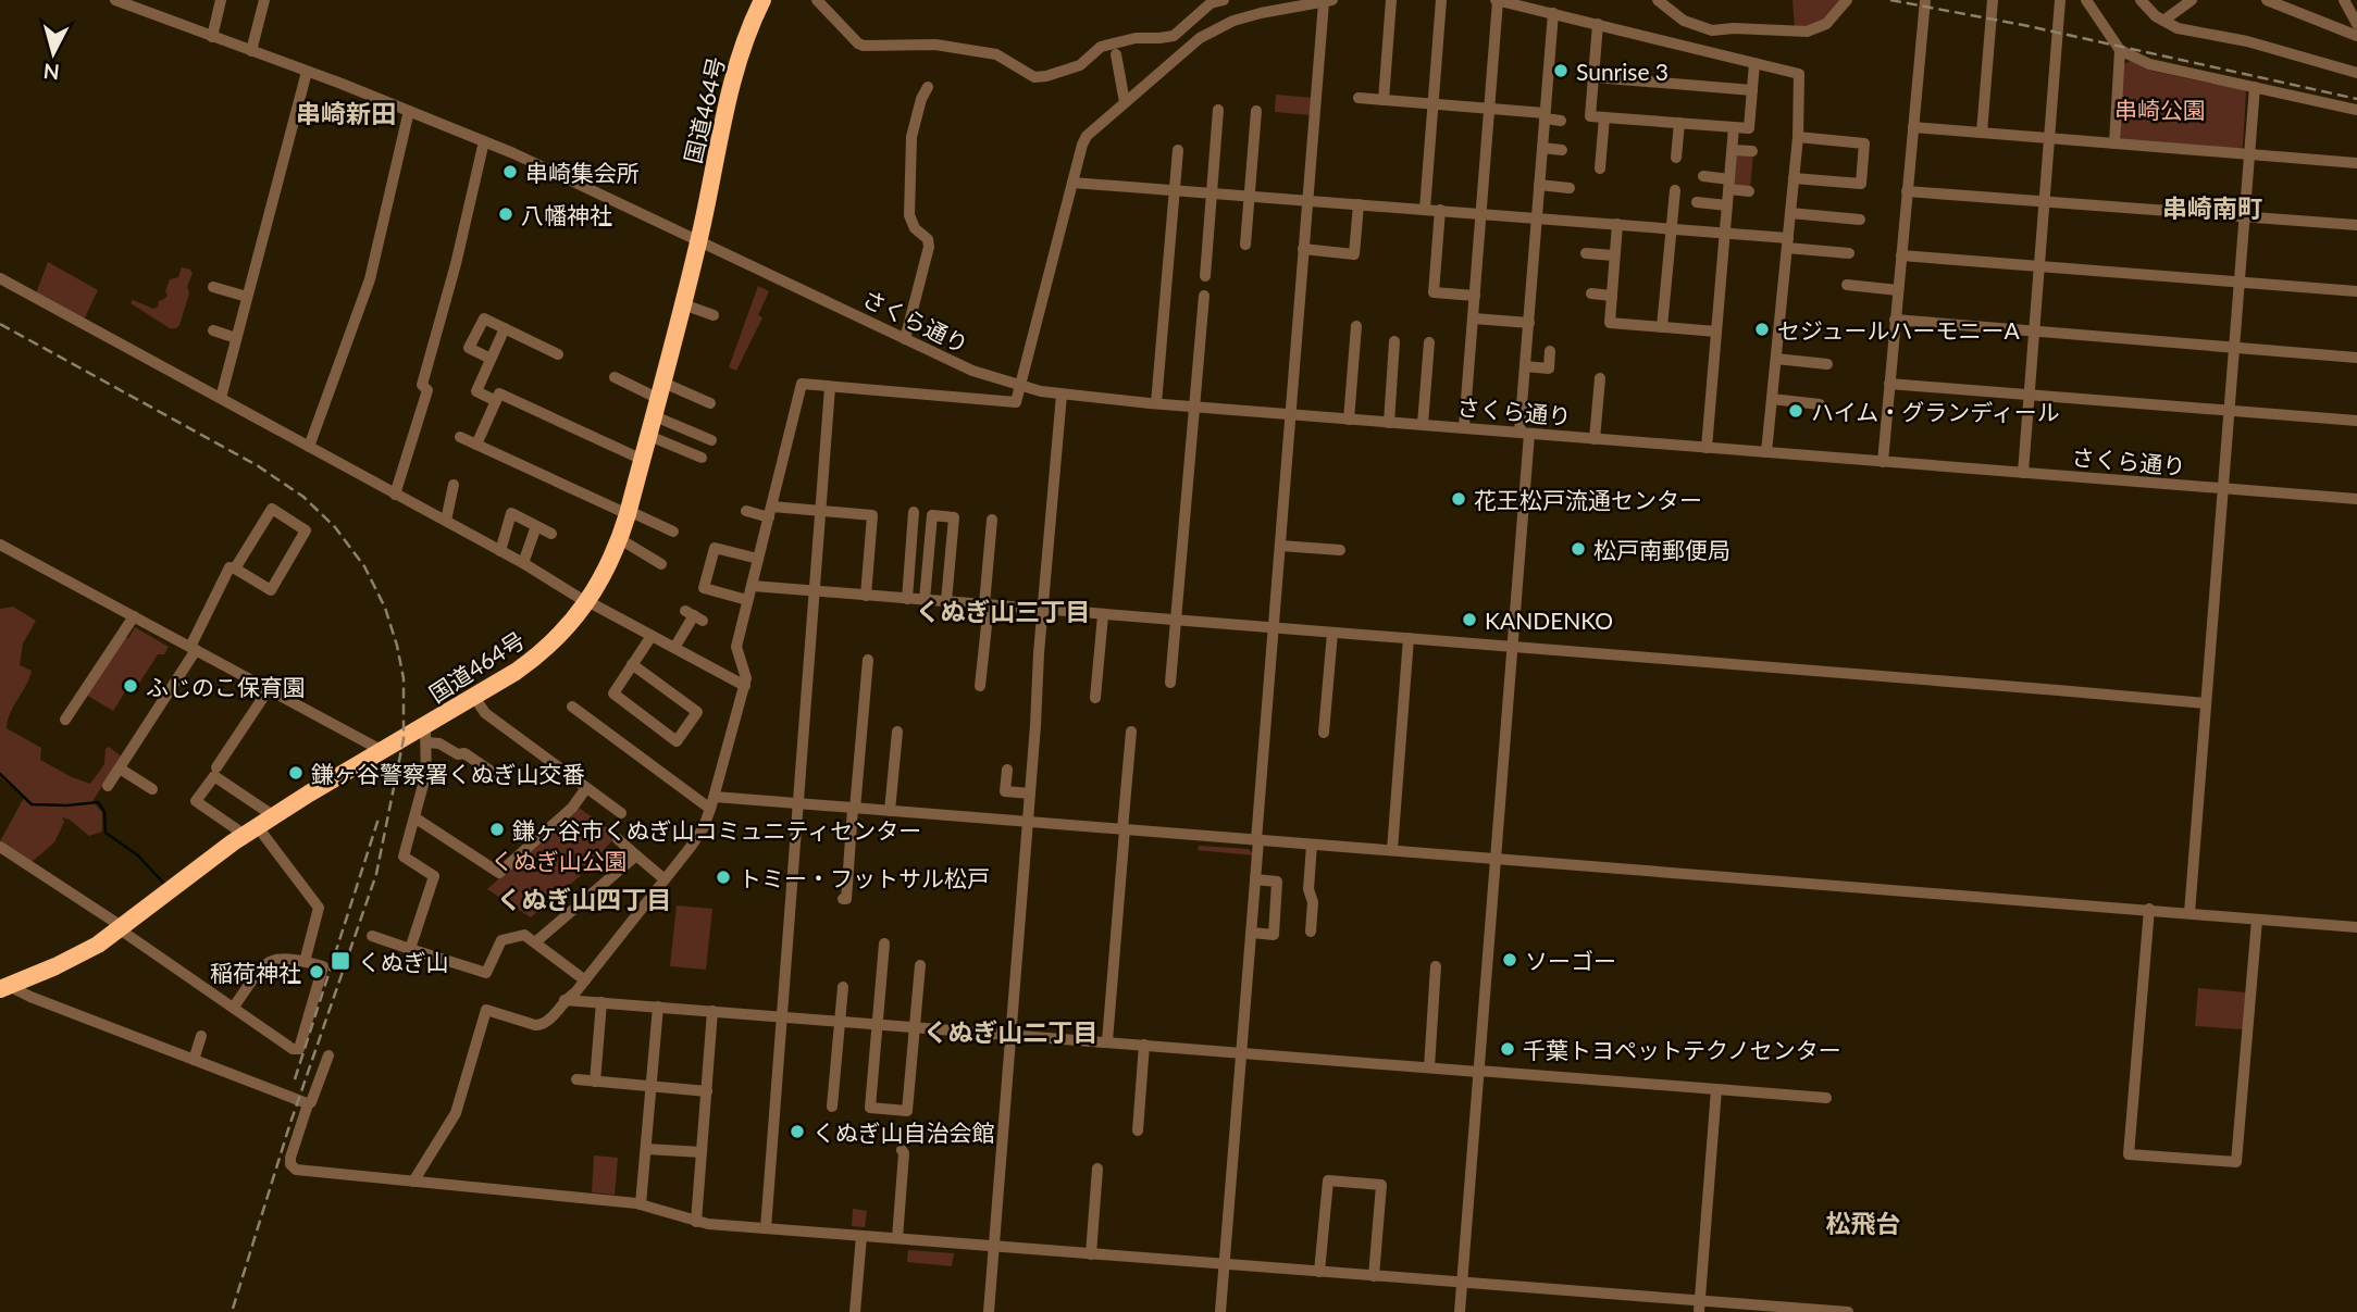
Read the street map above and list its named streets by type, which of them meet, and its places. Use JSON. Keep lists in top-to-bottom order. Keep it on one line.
{"streets":{"highway":["国道464号"],"street":["さくら通り"]},"crossings":[["国道464号","さくら通り"]],"districts":["串崎新田","串崎南町","くぬぎ山三丁目","くぬぎ山四丁目","くぬぎ山二丁目","松飛台"],"parks":["串崎公園","くぬぎ山公園"],"places":{"other":["Sunrise 3","串崎集会所","八幡神社","セジュールハーモニーA","ハイム・グランディール","花王松戸流通センター","松戸南郵便局","KANDENKO","ふじのこ保育園","鎌ヶ谷警察署くぬぎ山交番","鎌ヶ谷市くぬぎ山コミュニティセンター","トミー・フットサル松戸","ソーゴー","稲荷神社","千葉トヨペットテクノセンター","くぬぎ山自治会館"],"transit":["くぬぎ山"]},"north":"bottom"}
